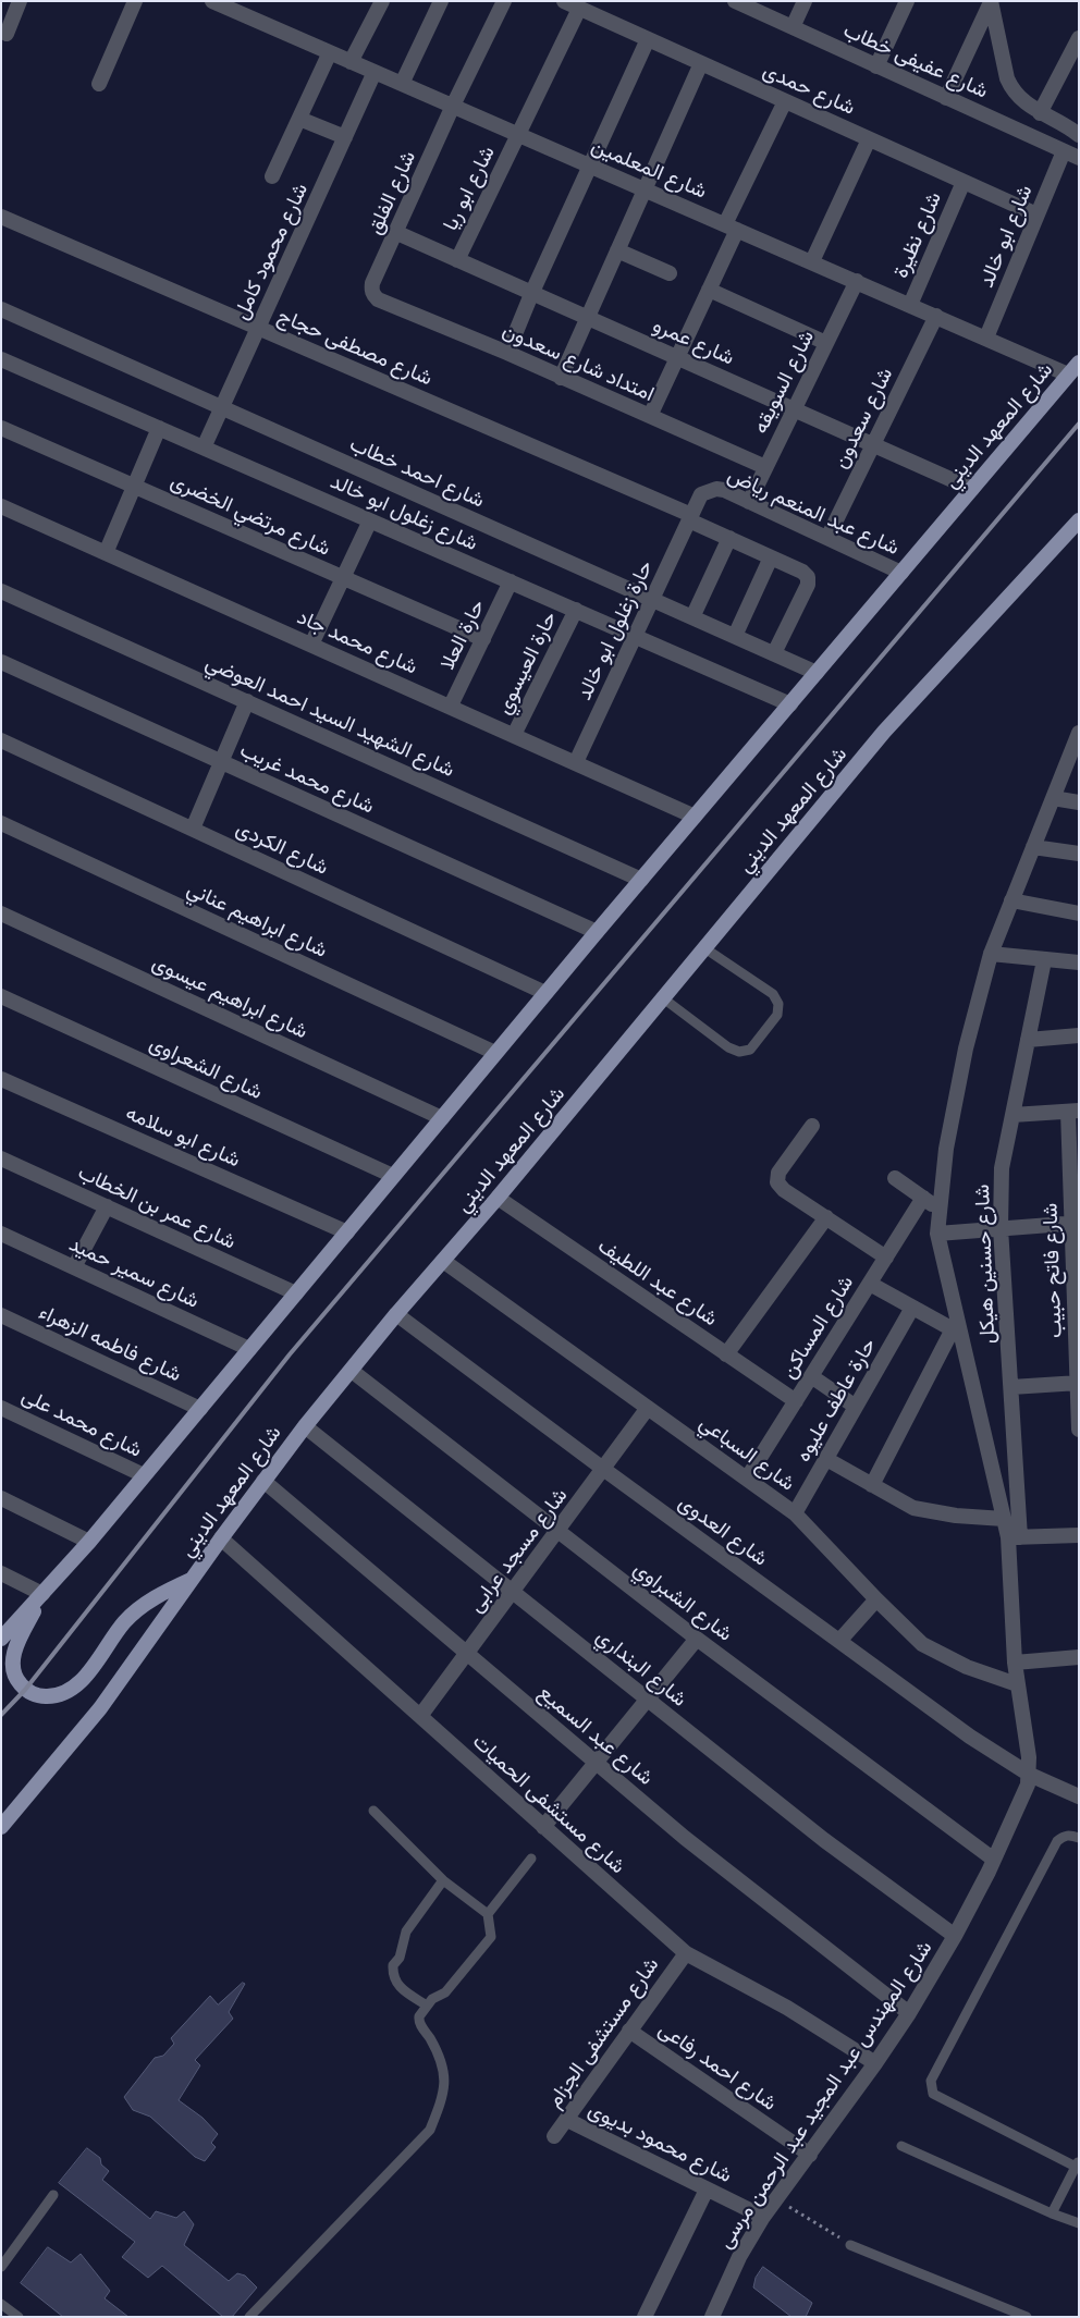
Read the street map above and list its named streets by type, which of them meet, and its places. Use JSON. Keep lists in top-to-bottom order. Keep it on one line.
{"streets":{"main road":["شارع المعهد الديني"],"street":["شارع عفيفى خطاب","شارع حمدى","شارع المعلمين","شارع ابو ريا","شارع الفلق","شارع نظيرة","شارع ابو خالد","شارع محمود كامل","شارع عمرو","شارع مصطفى حجاج","امتداد شارع سعدون","شارع السويقه","شارع سعدون","شارع احمد خطاب","شارع عبد المنعم رياض","شارع زغلول ابو خالد","شارع مرتضي الخضرى","حارة زغلول ابو خالد","حارة العلا","شارع محمد جاد","حارة العيسوي","شارع الشهيد السيد احمد العوضي","شارع محمد غريب","شارع الكردى","شارع ابراهيم عناني","شارع ابراهيم عيسوى","شارع الشعراوى","شارع ابو سلامه","شارع عمر بن الخطاب","شارع حسنين هيكل","شارع فاتح حبيب","شارع سمير حميد","شارع عبد اللطيف","شارع المساكن","شارع فاطمه الزهراء","حارة عاطف عليوه","شارع محمد على","شارع السباعي","شارع العدوى","شارع مسجد عرابى","شارع الشبراوي","شارع البنداري","شارع عبد السميع","شارع مستشفى الحميات","شارع مستشفى الجزام","شارع احمد رفاعى","شارع المهندس عبد المجيد عبد الرحمن مرسى","شارع محمود بديوى"]},"crossings":[["شارع عفيفى خطاب","شارع ابو خالد"],["شارع حمدى","شارع ابو ريا"],["شارع حمدى","شارع نظيرة"],["شارع حمدى","شارع ابو خالد"],["شارع المعلمين","شارع ابو ريا"],["شارع المعلمين","شارع الفلق"],["شارع المعلمين","شارع نظيرة"],["شارع المعلمين","شارع ابو خالد"],["شارع المعلمين","شارع محمود كامل"],["شارع المعلمين","شارع السويقه"],["شارع المعلمين","شارع سعدون"],["شارع المعلمين","شارع المعهد الديني"],["شارع ابو ريا","شارع عمرو"],["شارع الفلق","شارع عمرو"],["شارع الفلق","امتداد شارع سعدون"],["شارع محمود كامل","شارع مصطفى حجاج"],["شارع محمود كامل","شارع احمد خطاب"],["شارع محمود كامل","شارع زغلول ابو خالد"],["شارع عمرو","شارع السويقه"],["شارع عمرو","شارع سعدون"],["شارع عمرو","شارع المعهد الديني"],["شارع مصطفى حجاج","شارع احمد خطاب"],["شارع مصطفى حجاج","شارع عبد المنعم رياض"],["شارع مصطفى حجاج","حارة زغلول ابو خالد"],["امتداد شارع سعدون","شارع السويقه"],["شارع السويقه","شارع عبد المنعم رياض"],["شارع سعدون","شارع عبد المنعم رياض"],["شارع المعهد الديني","شارع احمد خطاب"],["شارع المعهد الديني","شارع عبد المنعم رياض"],["شارع المعهد الديني","شارع زغلول ابو خالد"],["شارع المعهد الديني","شارع محمد جاد"],["شارع المعهد الديني","شارع الشهيد السيد احمد العوضي"],["شارع المعهد الديني","شارع محمد غريب"],["شارع المعهد الديني","شارع الكردى"],["شارع المعهد الديني","شارع ابراهيم عناني"],["شارع المعهد الديني","شارع ابراهيم عيسوى"],["شارع المعهد الديني","شارع الشعراوى"],["شارع المعهد الديني","شارع ابو سلامه"],["شارع المعهد الديني","شارع عمر بن الخطاب"],["شارع المعهد الديني","شارع سمير حميد"],["شارع المعهد الديني","شارع عبد اللطيف"],["شارع المعهد الديني","شارع فاطمه الزهراء"],["شارع المعهد الديني","شارع محمد على"],["شارع المعهد الديني","شارع السباعي"],["شارع المعهد الديني","شارع العدوى"],["شارع المعهد الديني","شارع الشبراوي"],["شارع المعهد الديني","شارع البنداري"],["شارع المعهد الديني","شارع عبد السميع"],["شارع المعهد الديني","شارع مستشفى الحميات"],["شارع احمد خطاب","حارة زغلول ابو خالد"],["شارع عبد المنعم رياض","حارة زغلول ابو خالد"],["شارع زغلول ابو خالد","حارة زغلول ابو خالد"],["شارع زغلول ابو خالد","حارة العلا"],["شارع زغلول ابو خالد","حارة العيسوي"],["شارع مرتضي الخضرى","حارة العلا"],["حارة زغلول ابو خالد","شارع محمد جاد"],["حارة العلا","شارع محمد جاد"],["شارع محمد جاد","حارة العيسوي"],["شارع حسنين هيكل","شارع المهندس عبد المجيد عبد الرحمن مرسى"],["شارع عبد اللطيف","شارع المساكن"],["شارع المساكن","شارع السباعي"],["حارة عاطف عليوه","شارع السباعي"],["شارع السباعي","شارع مسجد عرابى"],["شارع السباعي","شارع المهندس عبد المجيد عبد الرحمن مرسى"],["شارع العدوى","شارع مسجد عرابى"],["شارع العدوى","شارع المهندس عبد المجيد عبد الرحمن مرسى"],["شارع مسجد عرابى","شارع الشبراوي"],["شارع مسجد عرابى","شارع البنداري"],["شارع مسجد عرابى","شارع عبد السميع"],["شارع مسجد عرابى","شارع مستشفى الحميات"],["شارع الشبراوي","شارع المهندس عبد المجيد عبد الرحمن مرسى"],["شارع البنداري","شارع المهندس عبد المجيد عبد الرحمن مرسى"],["شارع عبد السميع","شارع المهندس عبد المجيد عبد الرحمن مرسى"],["شارع مستشفى الحميات","شارع مستشفى الجزام"],["شارع مستشفى الحميات","شارع المهندس عبد المجيد عبد الرحمن مرسى"],["شارع مستشفى الجزام","شارع احمد رفاعى"],["شارع مستشفى الجزام","شارع محمود بديوى"],["شارع احمد رفاعى","شارع المهندس عبد المجيد عبد الرحمن مرسى"],["شارع المهندس عبد المجيد عبد الرحمن مرسى","شارع محمود بديوى"]]}
